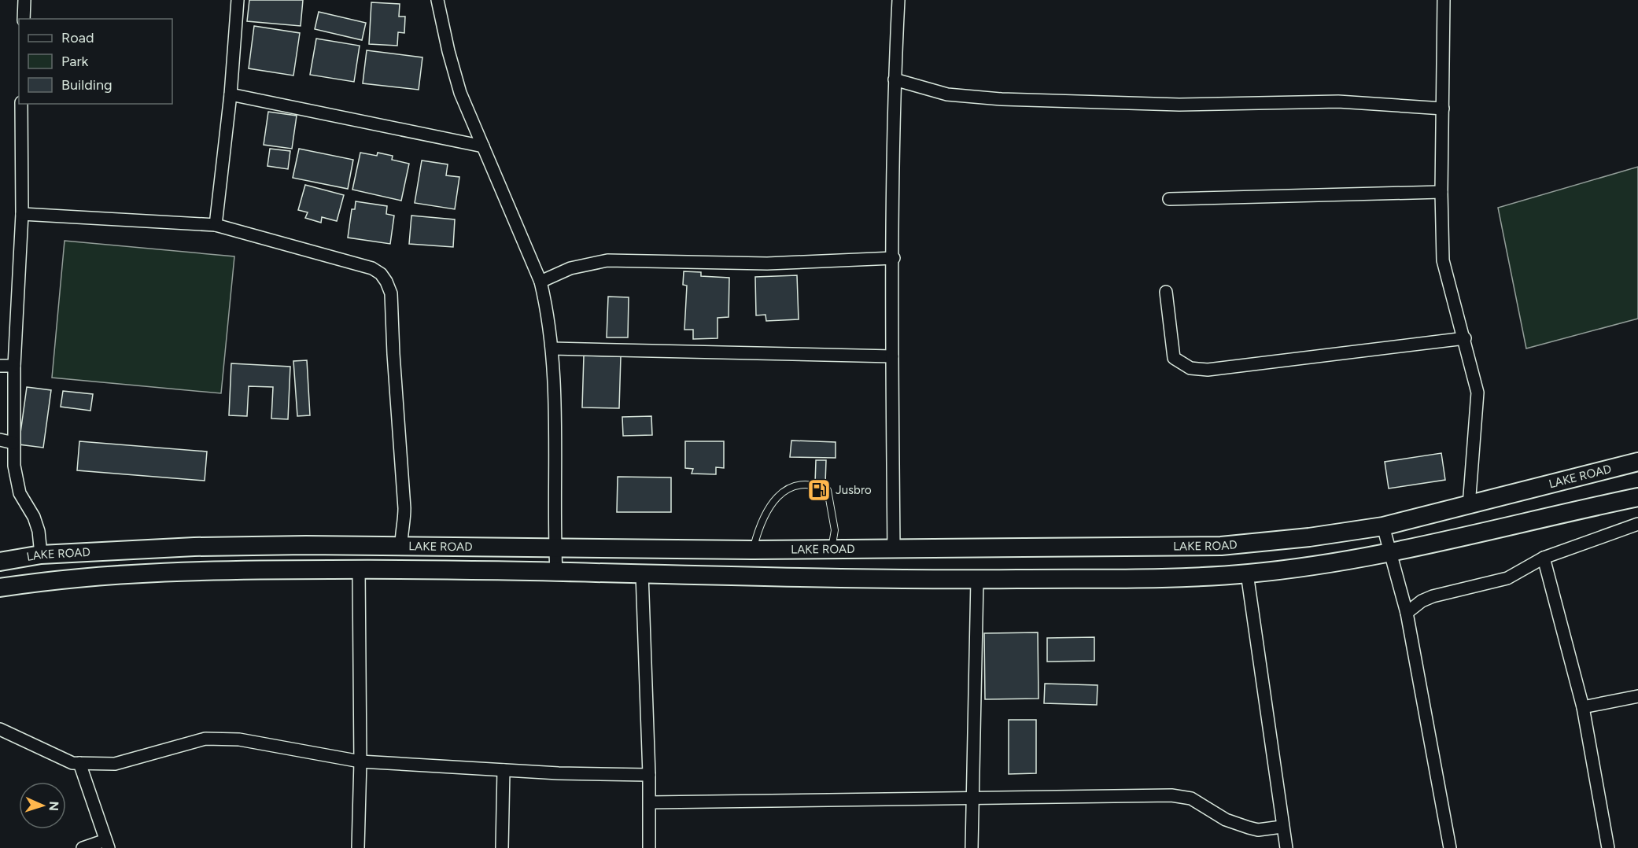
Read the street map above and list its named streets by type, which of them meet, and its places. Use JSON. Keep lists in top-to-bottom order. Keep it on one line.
{"streets":{"main road":["LAKE ROAD"]},"places":{"fuel station":["Jusbro"]},"legend":["Road","Park","Building"],"north":"right"}
